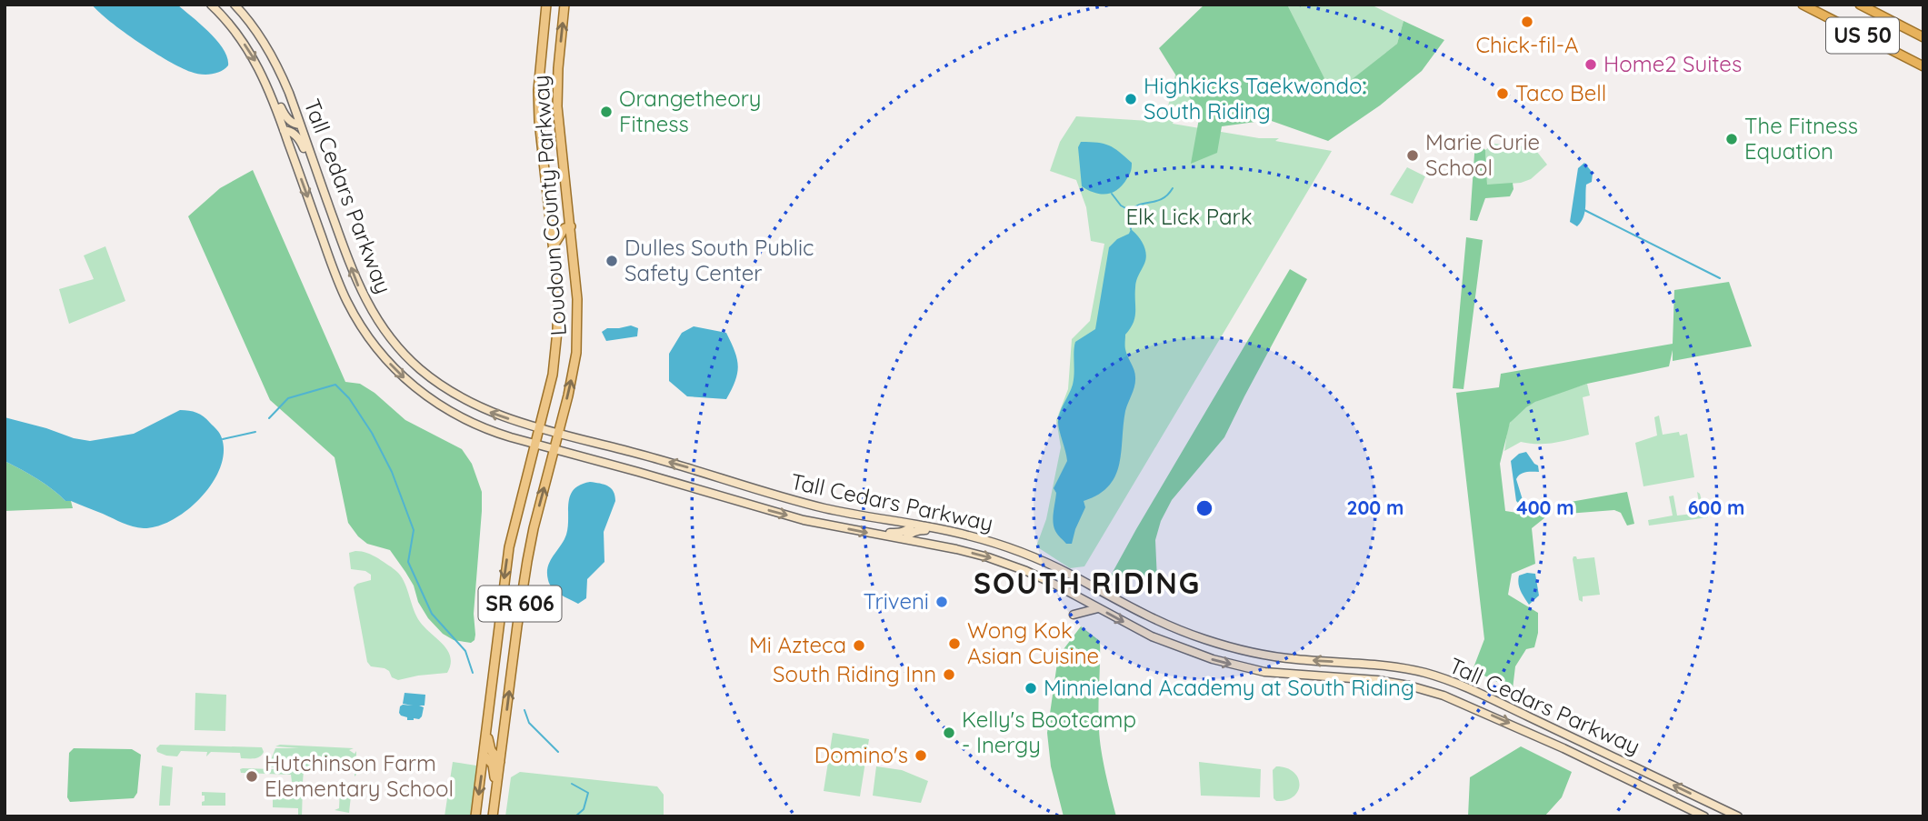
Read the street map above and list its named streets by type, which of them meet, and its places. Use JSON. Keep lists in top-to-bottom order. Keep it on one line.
{"streets":{"highway":["US 50"],"main road":["Tall Cedars Parkway","Loudoun County Parkway","SR 606"]},"crossings":[["Tall Cedars Parkway","Loudoun County Parkway"]],"districts":["SOUTH RIDING"],"parks":["Elk Lick Park"],"places":["Chick-fil-A","Home2 Suites","Taco Bell","Highkicks Taekwondo: South Riding","Orangetheory Fitness","The Fitness Equation","Marie Curie School","Dulles South Public Safety Center","Triveni","Wong Kok Asian Cuisine","Mi Azteca","South Riding Inn","Minnieland Academy at South Riding","Kelly's Bootcamp - Inergy","Domino's","Hutchinson Farm Elementary School"],"rings":["200 m","400 m","600 m"]}
